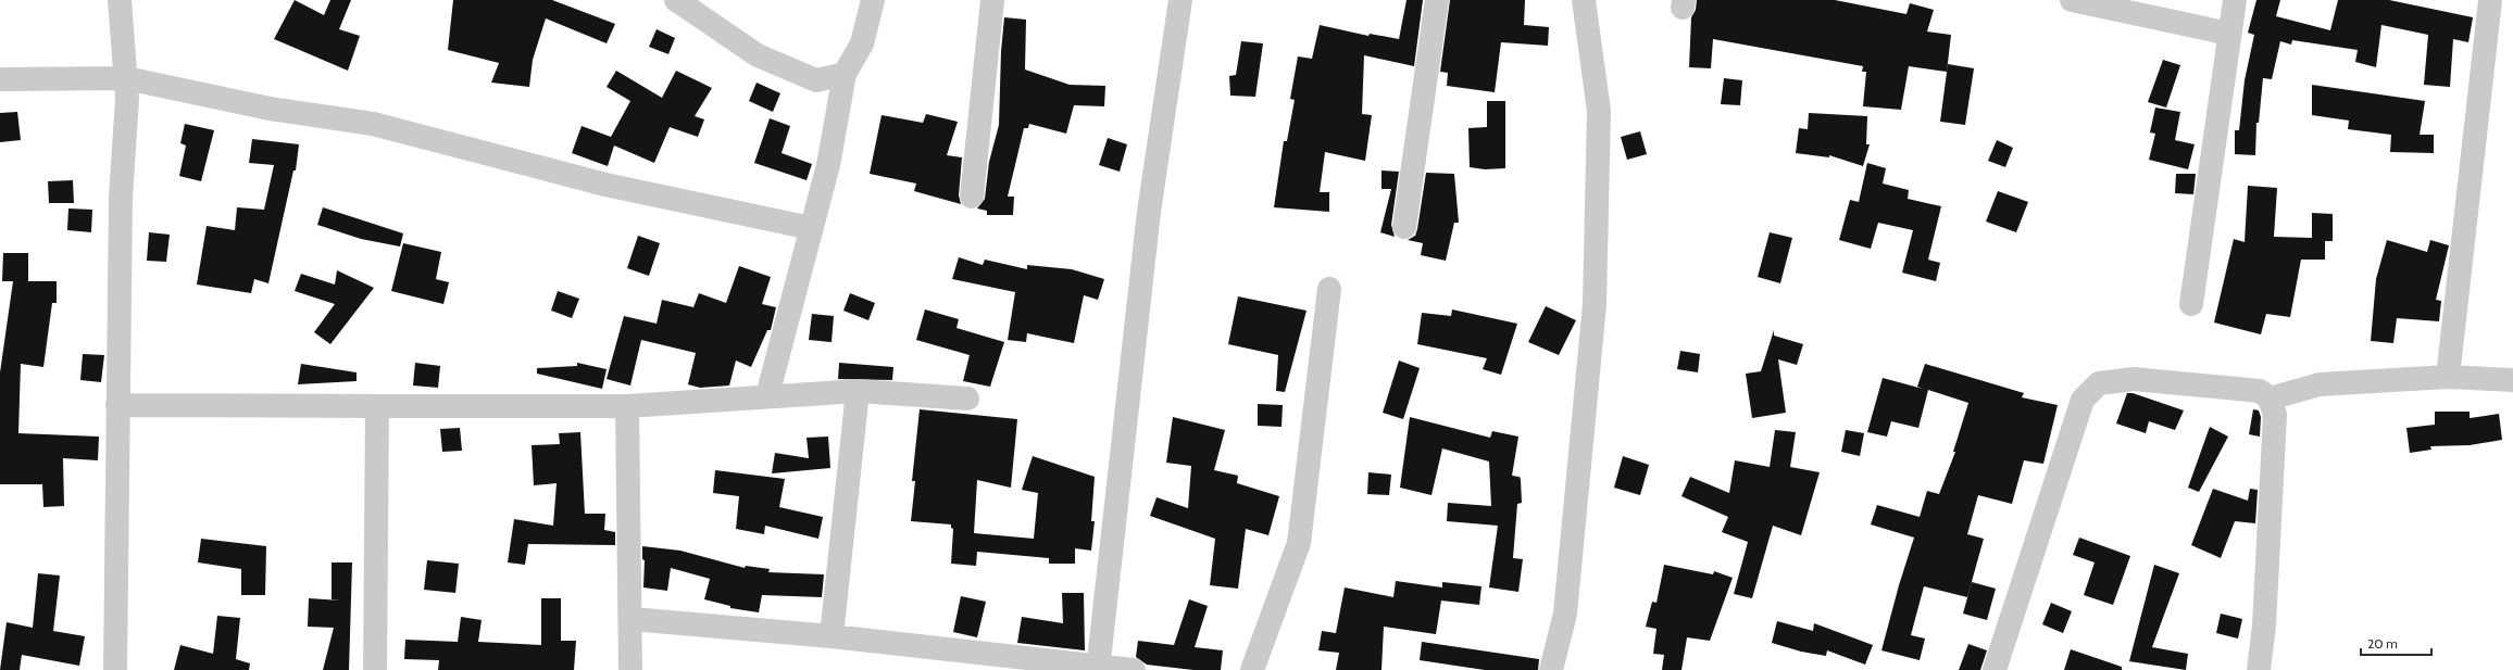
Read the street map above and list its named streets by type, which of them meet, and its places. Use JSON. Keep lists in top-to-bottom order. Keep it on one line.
{"scale_bar":"20 m"}
